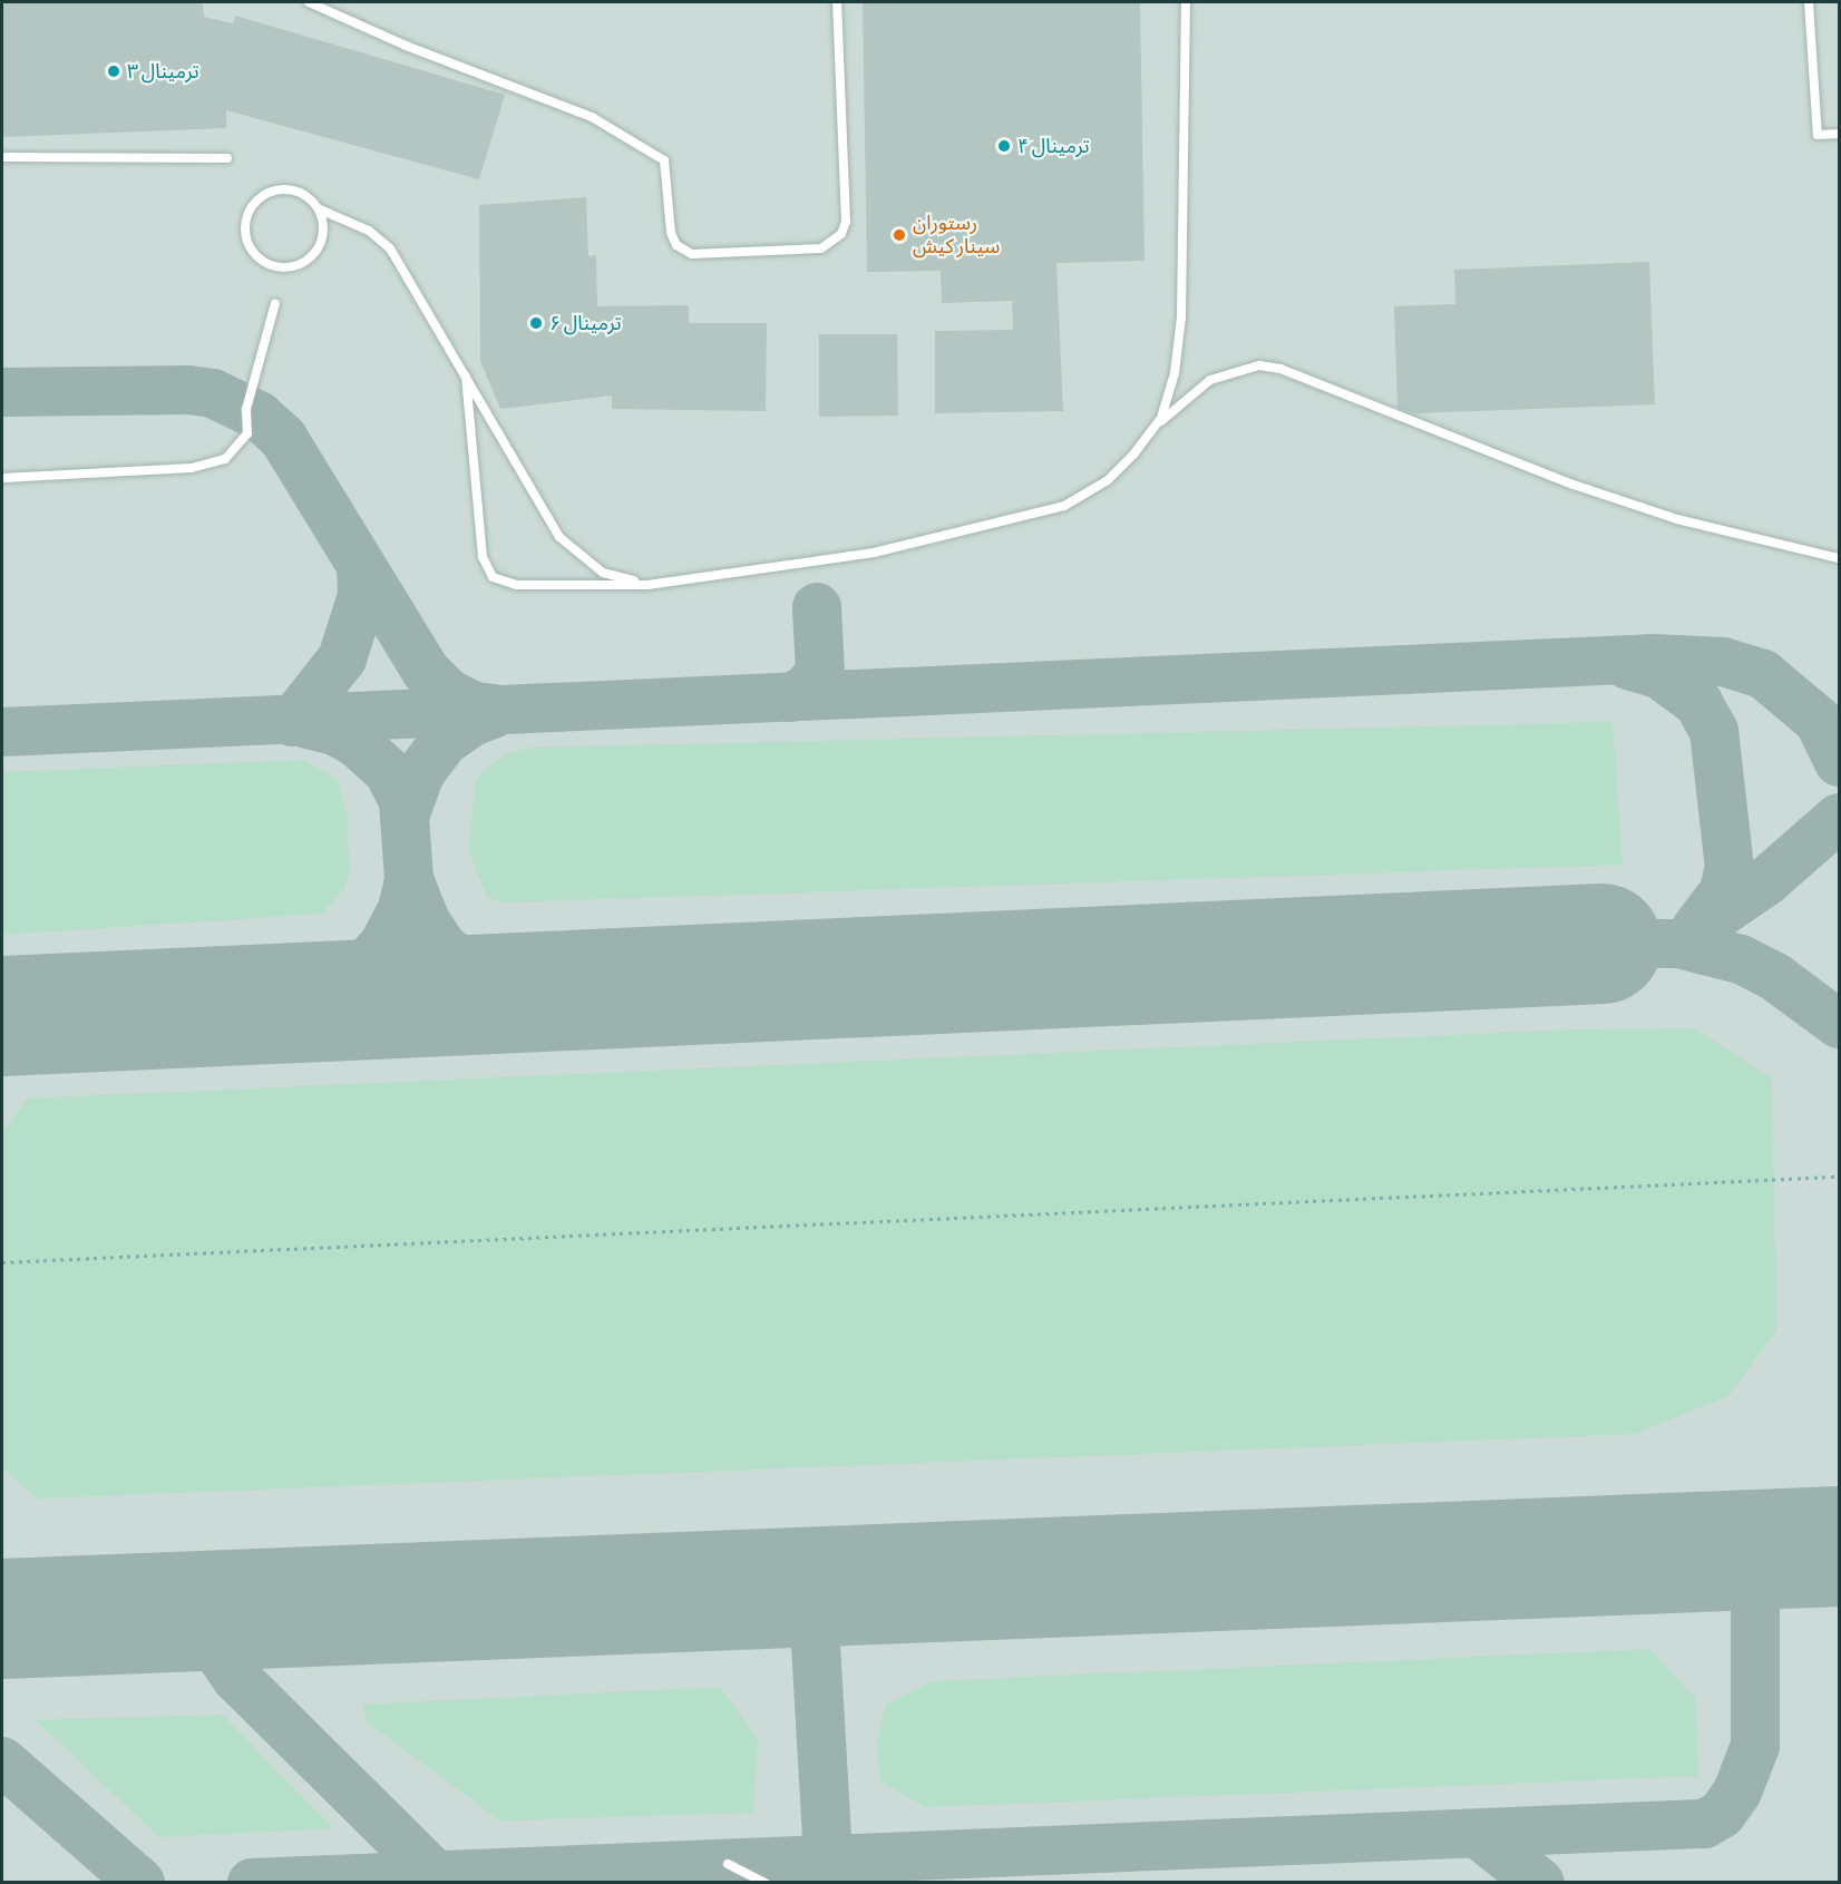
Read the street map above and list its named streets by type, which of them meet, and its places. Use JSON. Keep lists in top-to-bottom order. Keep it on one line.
{"places":["ترمینال ۳","ترمینال ۴","رستوران سینار کیش","ترمینال ۶"]}
